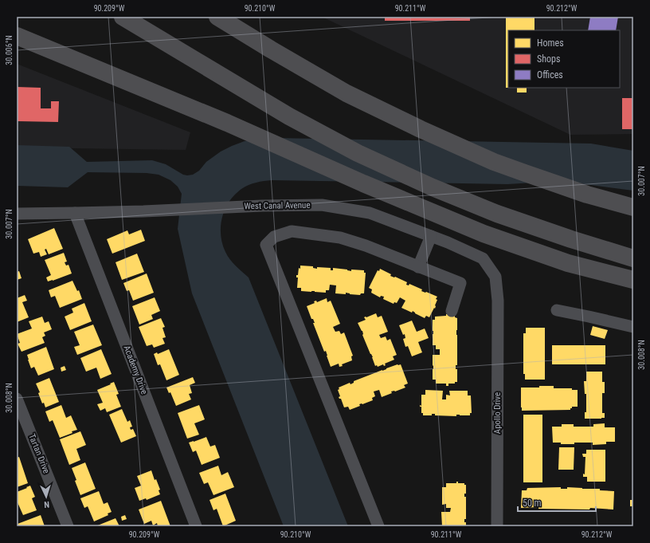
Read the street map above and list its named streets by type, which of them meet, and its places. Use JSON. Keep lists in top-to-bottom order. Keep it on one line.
{"streets":{"street":["West Canal Avenue","Academy Drive","Apollo Drive","Tartan Drive"]},"crossings":[["West Canal Avenue","Academy Drive"],["West Canal Avenue","Apollo Drive"]],"legend":["Homes","Shops","Offices"],"scale_bar":"50 m","north":"bottom","coordinates":["90.209°W","90.210°W","90.211°W","90.212°W","30.006°N","30.007°N","30.008°N"]}
